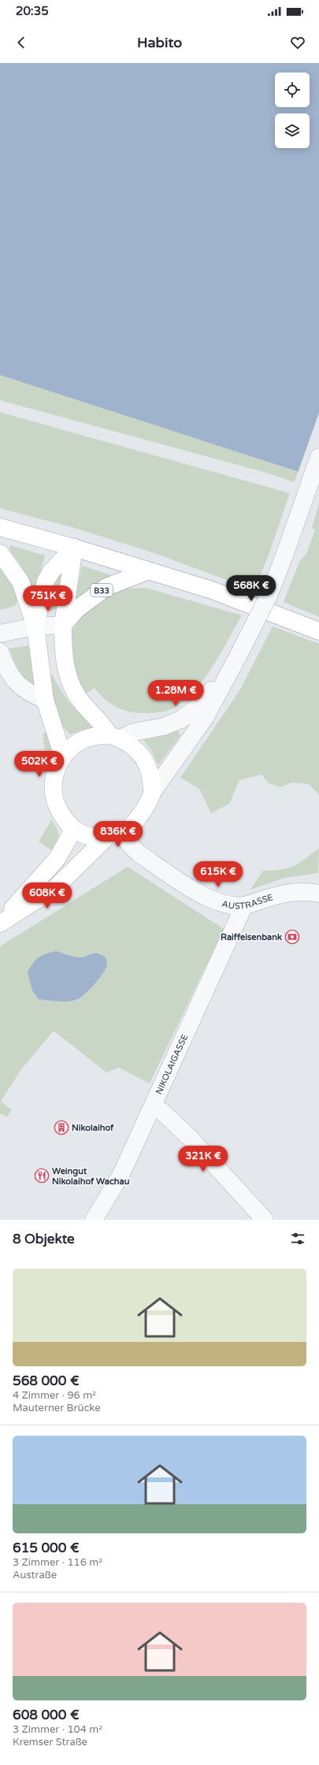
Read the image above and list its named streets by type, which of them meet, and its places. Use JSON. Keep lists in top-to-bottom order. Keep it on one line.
{"streets":{"main road":["B33"],"street":["AUSTRASSE","NIKOLAIGASSE"]},"crossings":[["AUSTRASSE","NIKOLAIGASSE"]],"places":{"bank":["Raiffeisenbank"],"building":["Nikolaihof"],"restaurant":["Weingut Nikolaihof Wachau"]},"page":{"status":"20:35","header":"Habito","price":["568K €","751K €","1.28M €","502K €","836K €","615K €","608K €","321K €"],"heading":"8 Objekte","list":[{"name":"568 000 €","note":"4 Zimmer · 96 m² · Mauterner Brücke"},{"name":"615 000 €","note":"3 Zimmer · 116 m² · Austraße"},{"name":"608 000 €","note":"3 Zimmer · 104 m² · Kremser Straße"}]}}
